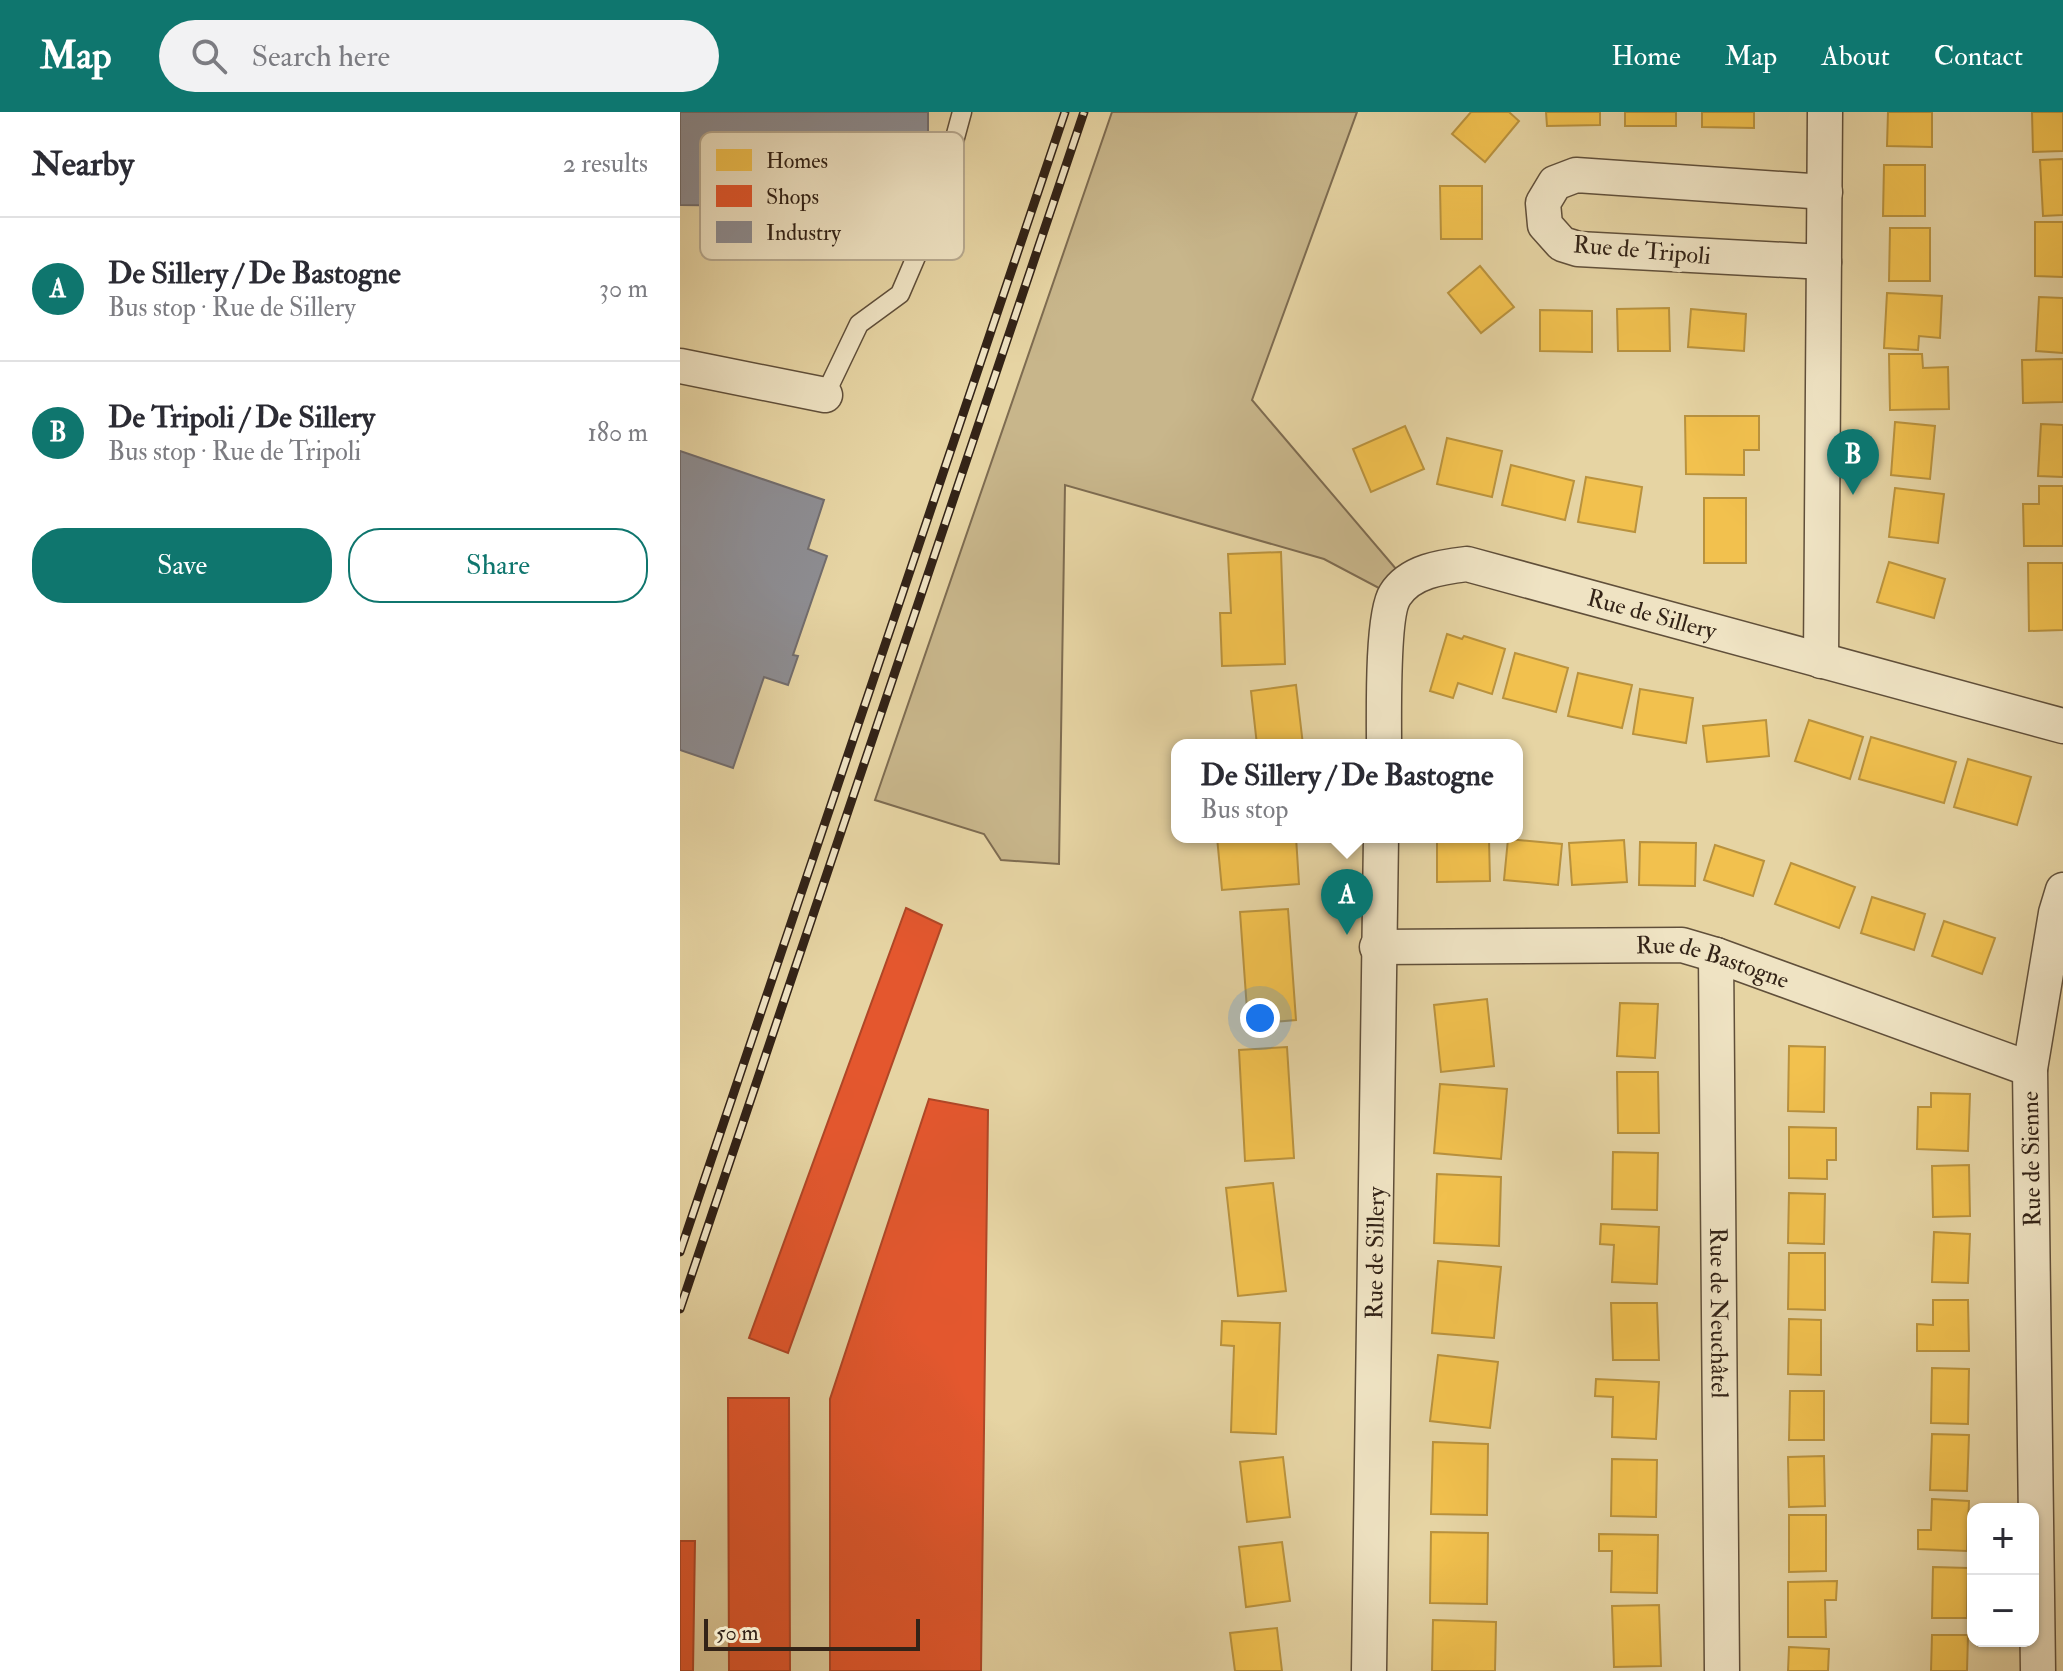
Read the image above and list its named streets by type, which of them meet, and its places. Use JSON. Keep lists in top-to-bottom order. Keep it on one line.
{"streets":{"street":["Rue de Tripoli","Rue de Sillery","Rue de Bastogne","Rue de Sienne","Rue de Neuchâtel"]},"crossings":[["Rue de Sillery","Rue de Bastogne"],["Rue de Bastogne","Rue de Sienne"],["Rue de Bastogne","Rue de Neuchâtel"]],"legend":["Homes","Shops","Industry"],"scale_bar":"50 m","page":{"header":"Map","search":"Search here","nav":["Home","Map","About","Contact"],"heading":["Nearby","2 results"],"list":[{"mark":"A","name":"De Sillery / De Bastogne","note":"Bus stop · Rue de Sillery","value":"30 m"},{"mark":"B","name":"De Tripoli / De Sillery","note":"Bus stop · Rue de Tripoli","value":"180 m"}],"pins":["B","A"],"buttons":["Save","Share"],"popup":["De Sillery / De Bastogne","Bus stop"],"map_buttons":["+","−"],"scale":"50 m"}}
